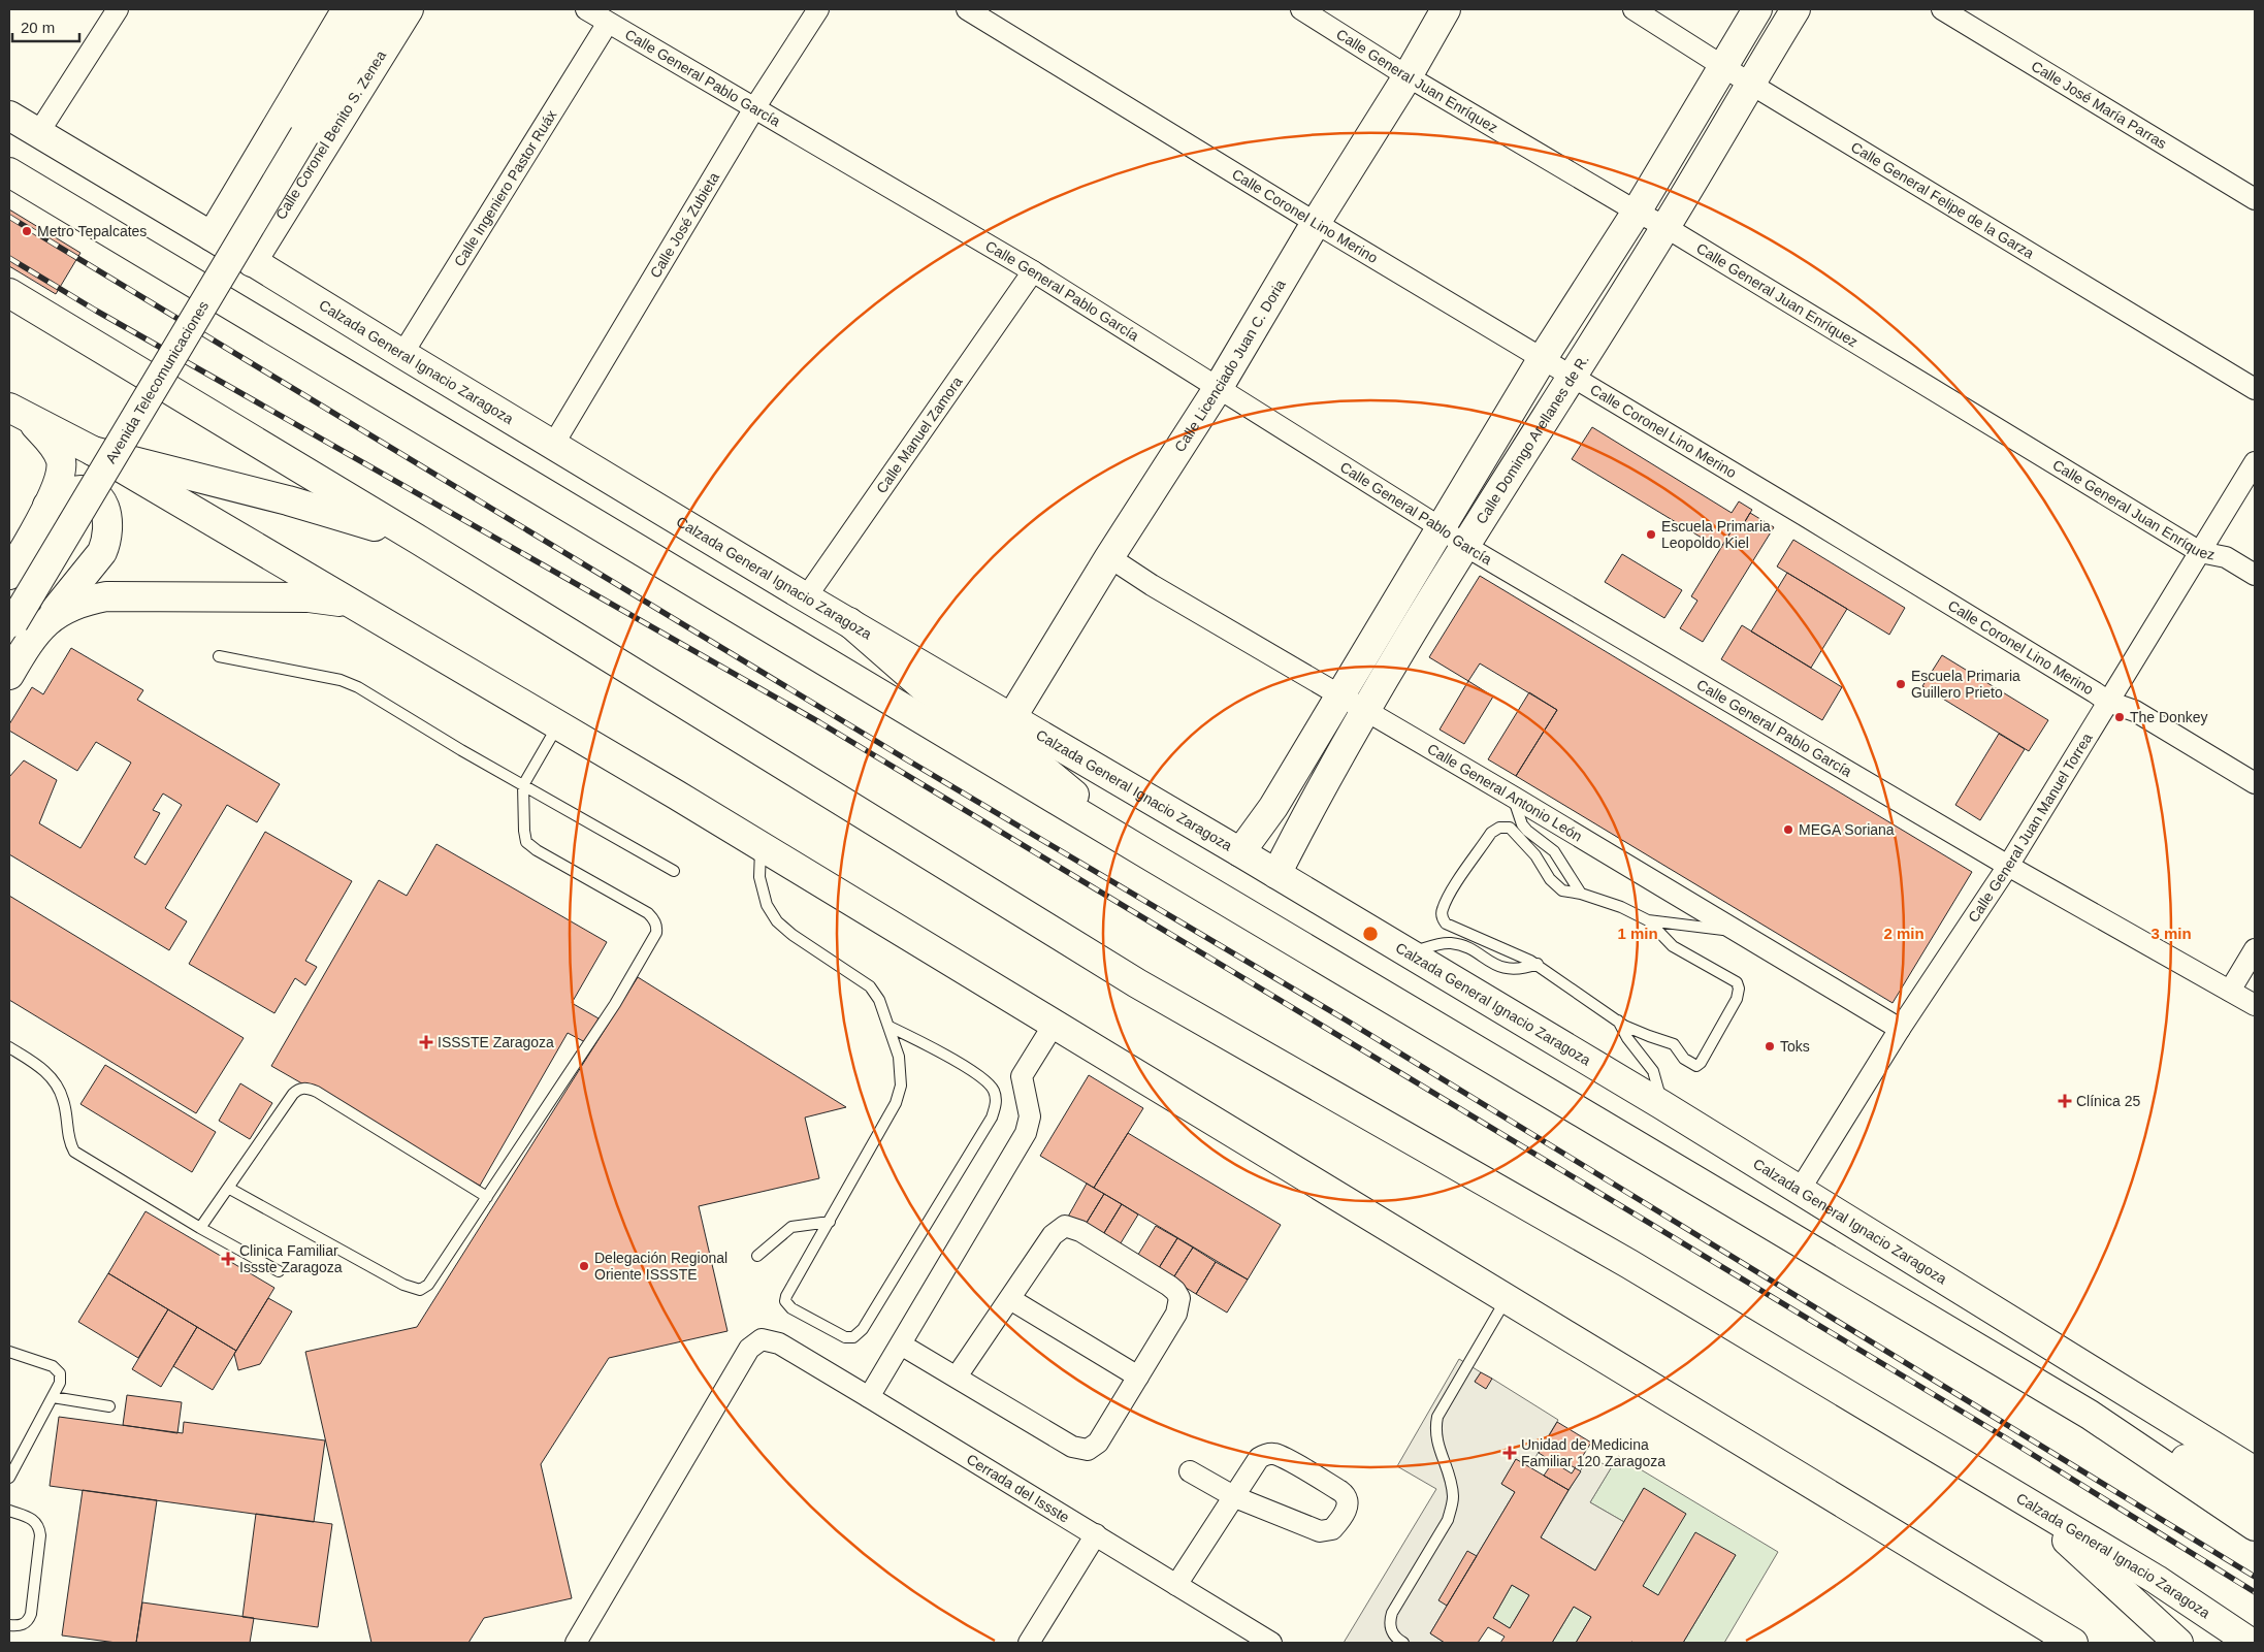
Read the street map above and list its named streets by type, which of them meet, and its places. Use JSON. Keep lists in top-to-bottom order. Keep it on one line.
{"streets":{"main road":["Calle Coronel Benito S. Zenea","Calzada General Ignacio Zaragoza","Calle Licenciado Juan C. Doria","Avenida Telecomunicaciones","Calle Domingo Arellanes de R."],"street":["Calle General Pablo García","Calle General Juan Enríquez","Calle José María Parras","Calle Ingeniero Pastor Ruáx","Calle General Felipe de la Garza","Calle Coronel Lino Merino","Calle José Zubieta","Calle Manuel Zamora","Calle General Antonio León","Calle General Juan Manuel Torrea","Cerrada del Issste"]},"crossings":[["Calle General Pablo García","Calle Ingeniero Pastor Ruáx"],["Calle General Pablo García","Calle José Zubieta"],["Calle General Pablo García","Calle Licenciado Juan C. Doria"],["Calle General Pablo García","Calle Manuel Zamora"],["Calle General Pablo García","Calle Domingo Arellanes de R."],["Calle General Pablo García","Calle General Juan Manuel Torrea"],["Calle General Juan Enríquez","Calle Licenciado Juan C. Doria"],["Calle General Juan Enríquez","Calle Domingo Arellanes de R."],["Calle General Juan Enríquez","Calle General Juan Manuel Torrea"],["Calle Coronel Benito S. Zenea","Calzada General Ignacio Zaragoza"],["Calle Coronel Benito S. Zenea","Avenida Telecomunicaciones"],["Calle Ingeniero Pastor Ruáx","Calzada General Ignacio Zaragoza"],["Calle General Felipe de la Garza","Calle Domingo Arellanes de R."],["Calle Coronel Lino Merino","Calle Licenciado Juan C. Doria"],["Calle Coronel Lino Merino","Calle Domingo Arellanes de R."],["Calle Coronel Lino Merino","Calle General Juan Manuel Torrea"],["Calle José Zubieta","Calzada General Ignacio Zaragoza"],["Calzada General Ignacio Zaragoza","Calle Licenciado Juan C. Doria"],["Calzada General Ignacio Zaragoza","Calle Manuel Zamora"],["Calzada General Ignacio Zaragoza","Calle Domingo Arellanes de R."],["Calzada General Ignacio Zaragoza","Calle General Juan Manuel Torrea"],["Calle Licenciado Juan C. Doria","Calle General Antonio León"],["Calle Domingo Arellanes de R.","Calle General Antonio León"],["Calle General Antonio León","Calle General Juan Manuel Torrea"]],"places":{"other":["Metro Tepalcates","Escuela Primaria Leopoldo Kiel","Escuela Primaria Guillero Prieto","The Donkey","MEGA Soriana","Toks","Delegación Regional Oriente ISSSTE"],"health":["ISSSTE Zaragoza","Clínica 25","Clinica Familiar Issste Zaragoza","Unidad de Medicina Familiar 120 Zaragoza"]},"scale_bar":"20 m","rings":["1 min","2 min","3 min"]}
